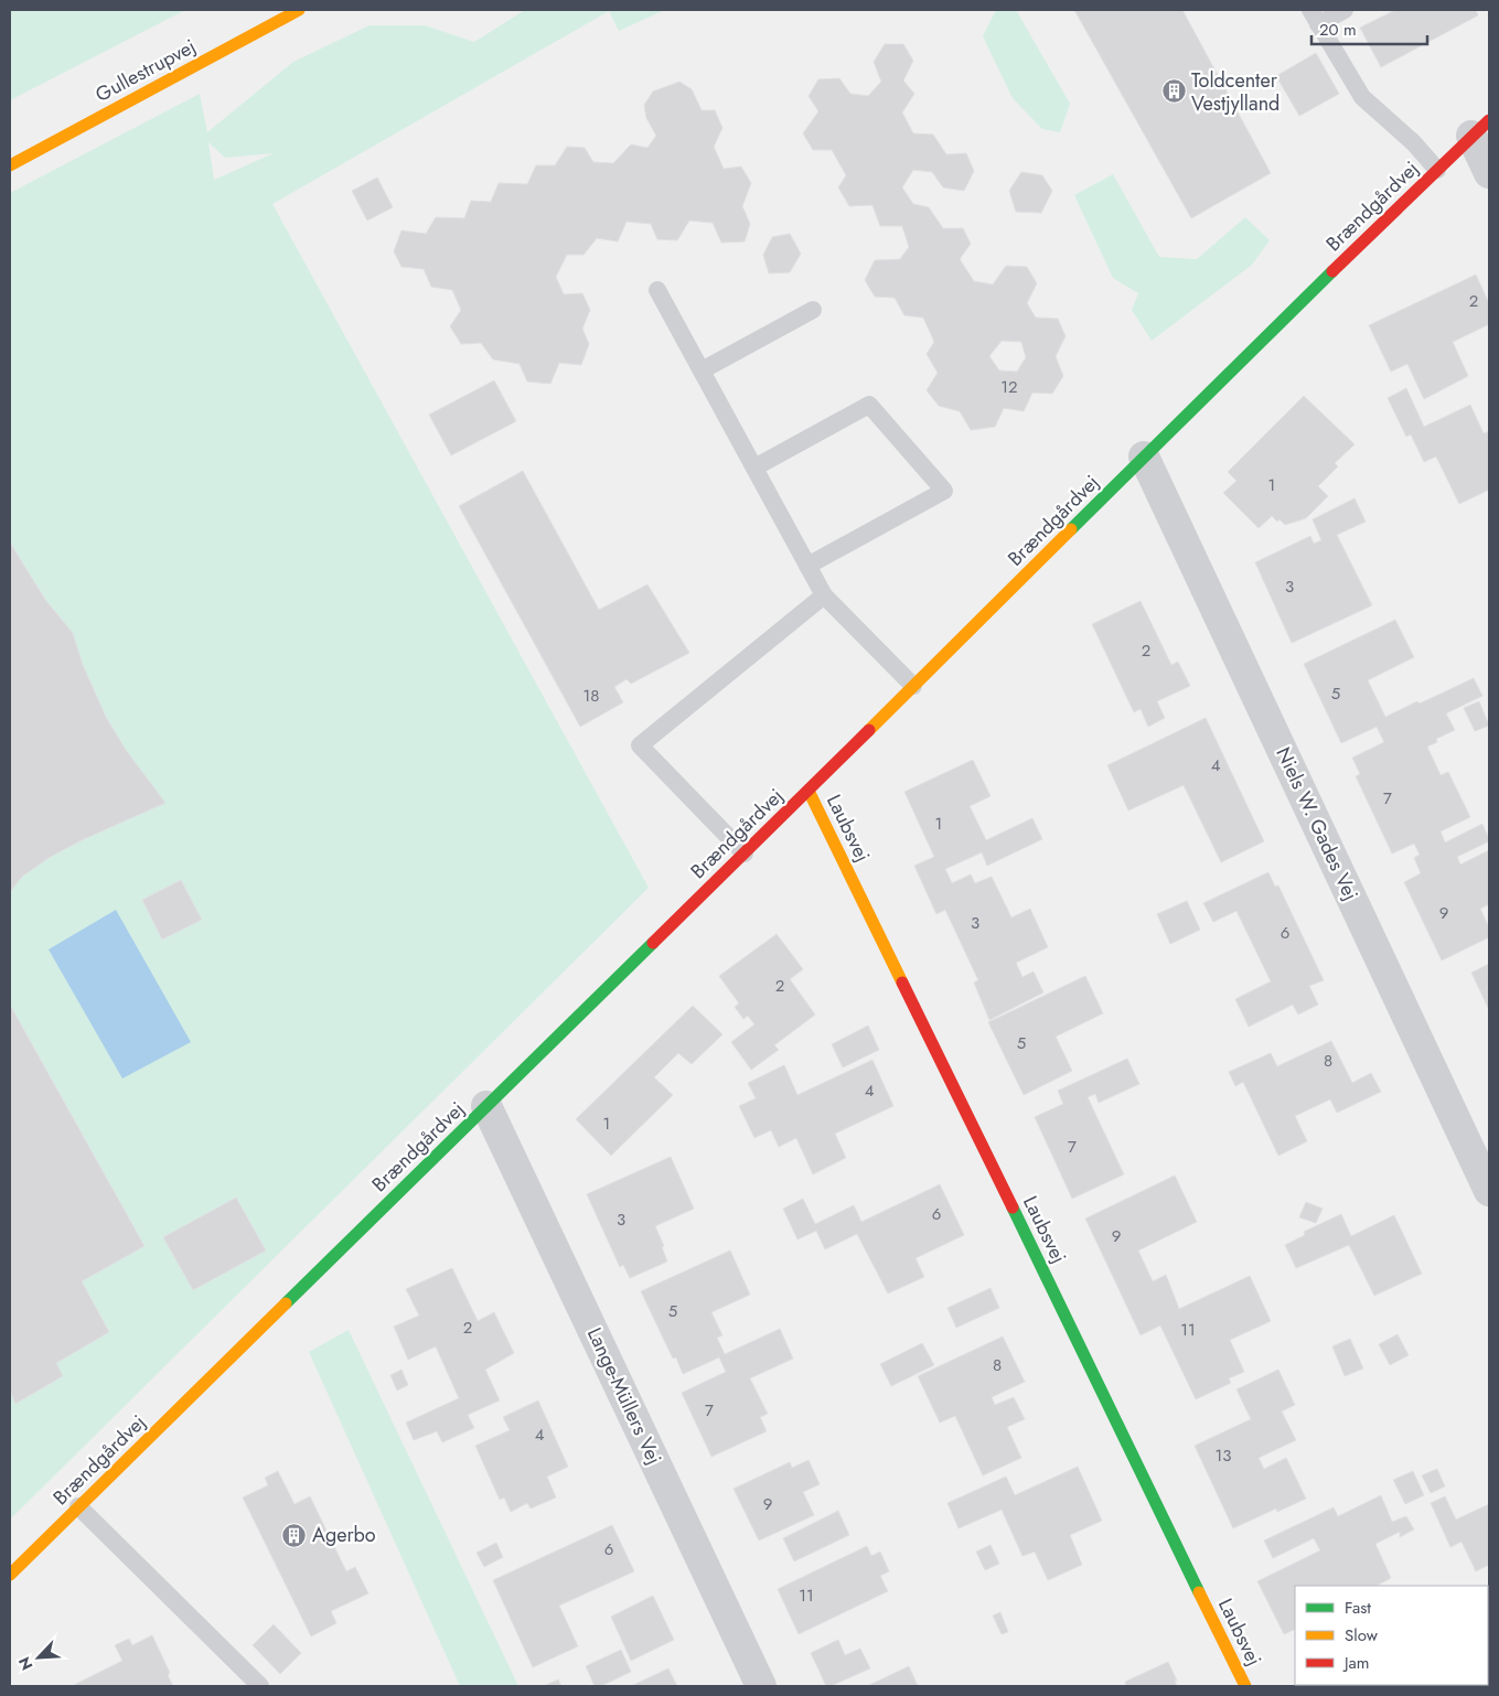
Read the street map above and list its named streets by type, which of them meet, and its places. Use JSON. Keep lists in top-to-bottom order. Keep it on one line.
{"streets":{"street":["Gullestrupvej","Brændgårdvej","Niels W. Gades Vej","Laubsvej","Lange-Müllers Vej"]},"crossings":[["Brændgårdvej","Niels W. Gades Vej"],["Brændgårdvej","Laubsvej"],["Brændgårdvej","Lange-Müllers Vej"]],"places":{"building":["Toldcenter Vestjylland","Agerbo"]},"house_numbers":["2","12","1","3","2","5","18","4","7","1","9","3","6","2","5","8","4","1","7","6","3","9","5","2","11","8","7","4","13","9","6","11"],"legend":["Fast","Slow","Jam"],"scale_bar":"20 m","north":"bottom left"}
